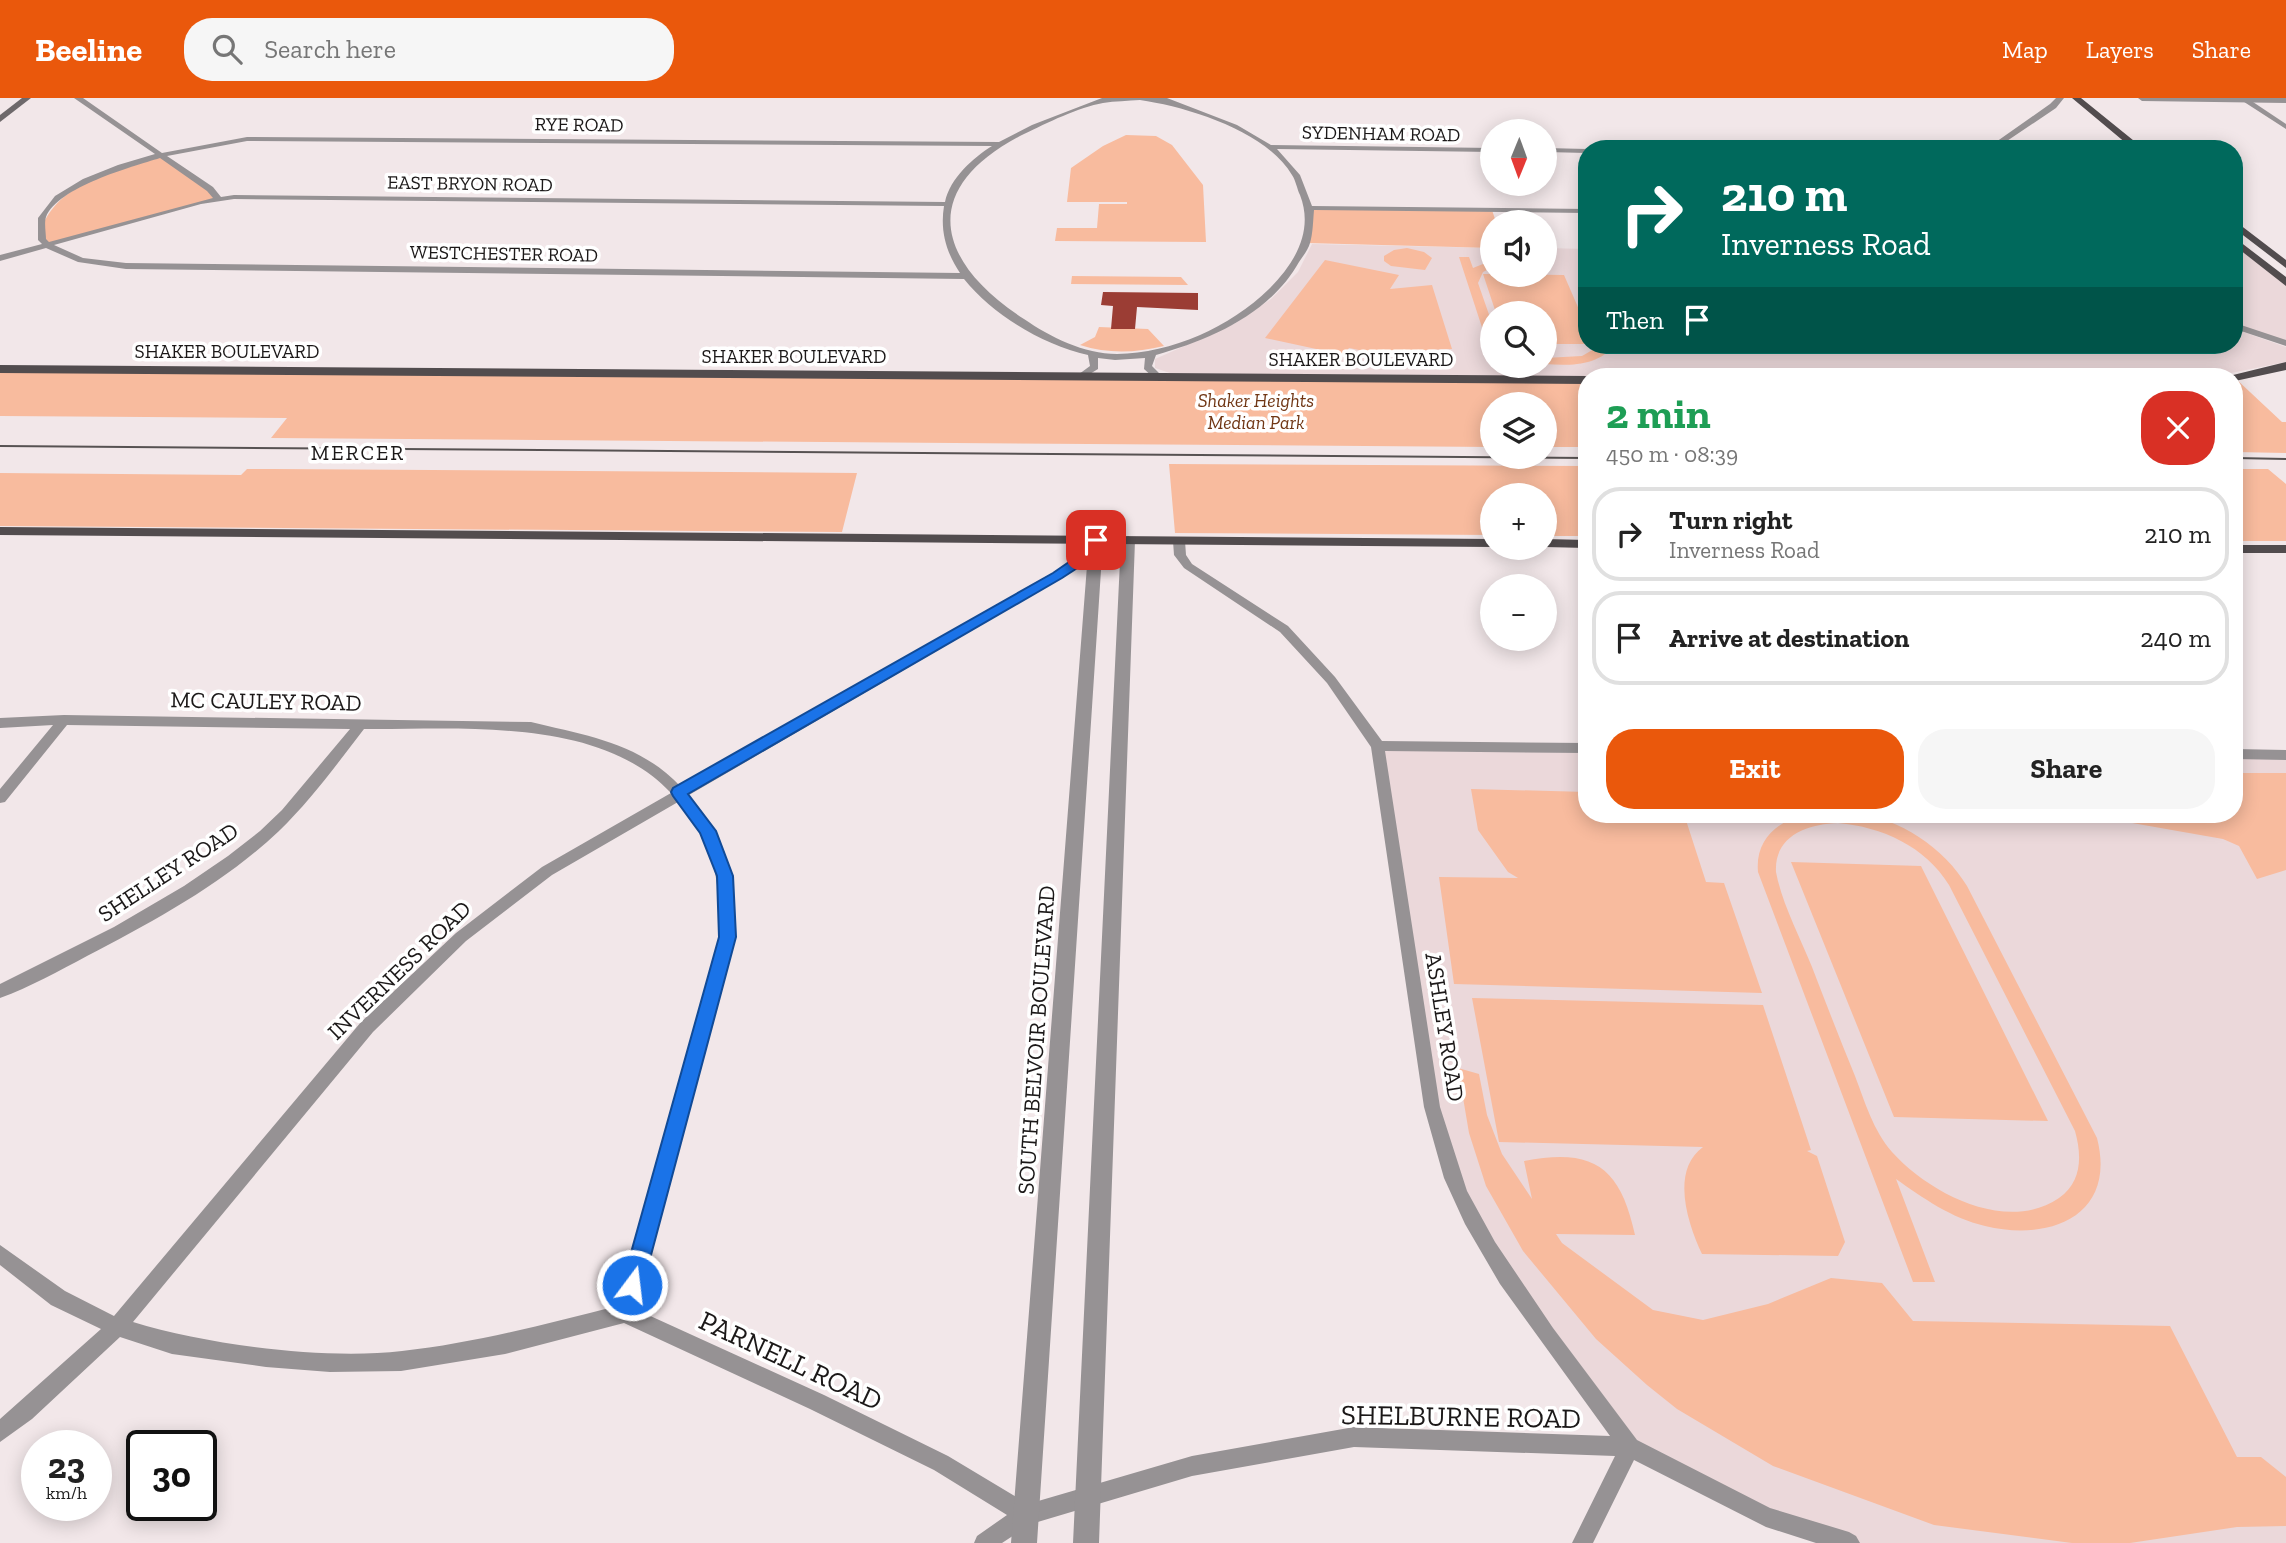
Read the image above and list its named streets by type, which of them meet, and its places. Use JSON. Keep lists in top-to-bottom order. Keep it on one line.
{"streets":{"main road":["SHAKER BOULEVARD"],"street":["RYE ROAD","SYDENHAM ROAD","EAST BRYON ROAD","WESTCHESTER ROAD","MC CAULEY ROAD","SHELLEY ROAD","INVERNESS ROAD","ASHLEY ROAD","SOUTH BELVOIR BOULEVARD","PARNELL ROAD","SHELBURNE ROAD"]},"crossings":[["RYE ROAD","EAST BRYON ROAD"],["RYE ROAD","WESTCHESTER ROAD"],["EAST BRYON ROAD","WESTCHESTER ROAD"],["MC CAULEY ROAD","SHELLEY ROAD"],["MC CAULEY ROAD","INVERNESS ROAD"],["MC CAULEY ROAD","PARNELL ROAD"],["INVERNESS ROAD","SOUTH BELVOIR BOULEVARD"],["ASHLEY ROAD","SHELBURNE ROAD"],["SOUTH BELVOIR BOULEVARD","PARNELL ROAD"],["SOUTH BELVOIR BOULEVARD","SHELBURNE ROAD"],["PARNELL ROAD","SHELBURNE ROAD"]],"districts":["MERCER"],"parks":["Shaker Heights Median Park"],"north":"bottom","page":{"header":"Beeline","search":"Search here","nav":["Map","Layers","Share"],"map_buttons":["+","−"],"turn":["210 m","Inverness Road"],"then":"Then","heading":["2 min","450 m · 08:39"],"list":[{"name":"Turn right","note":"Inverness Road","value":"210 m"},{"name":"Arrive at destination","value":"240 m"}],"buttons":["Exit","Share"],"speed":"23 km/h","limit":"30"}}
